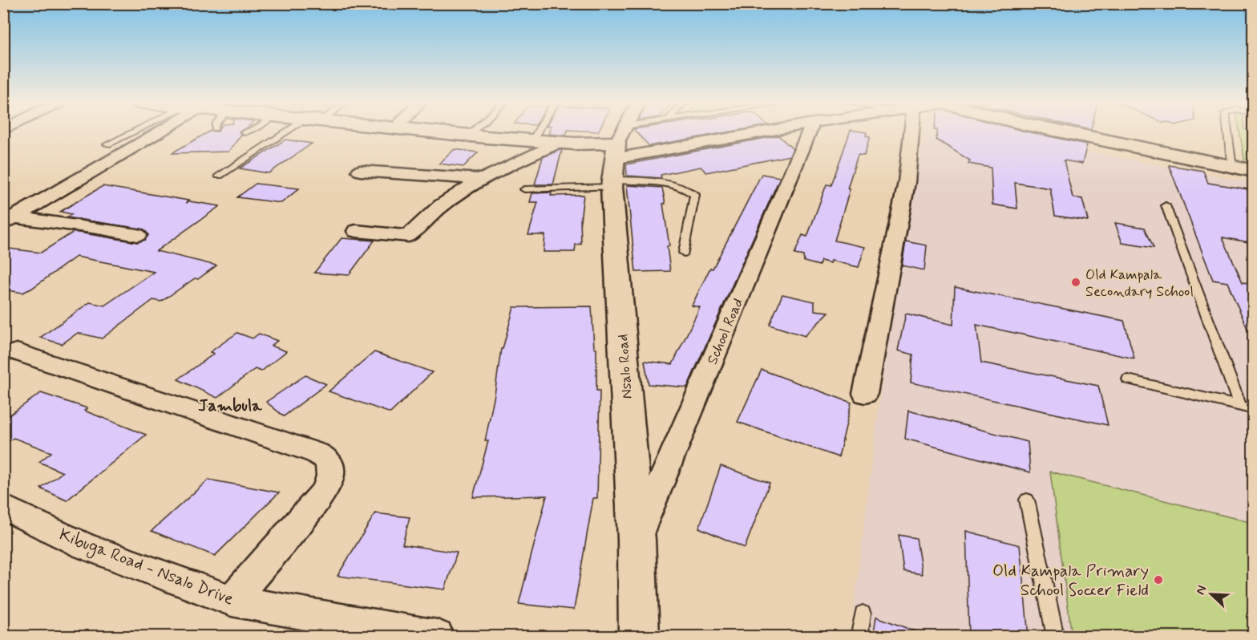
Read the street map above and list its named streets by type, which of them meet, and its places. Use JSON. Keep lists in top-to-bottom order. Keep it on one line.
{"streets":{"main road":["Nsalo Road"],"street":["School Road","Kibuga Road - Nsalo Drive"]},"crossings":[["School Road","Nsalo Road"]],"districts":["Jambula"],"places":["Old Kampala Secondary School","Old Kampala Primary School Soccer Field"],"north":"top left"}
